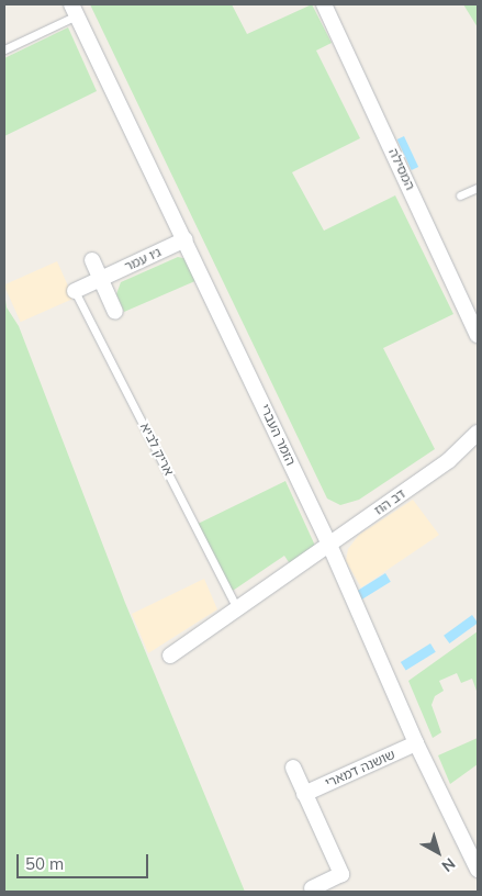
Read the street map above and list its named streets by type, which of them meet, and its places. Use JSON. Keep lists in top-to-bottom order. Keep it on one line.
{"streets":{"street":["המסילה","ג׳ו עמר","הזמר העברי","דב הוז","שושנה דמארי"],"lane":["אריק לביא"]},"crossings":[["ג׳ו עמר","הזמר העברי"],["ג׳ו עמר","אריק לביא"],["הזמר העברי","דב הוז"],["הזמר העברי","שושנה דמארי"],["אריק לביא","דב הוז"]],"scale_bar":"50 m","north":"bottom right"}
